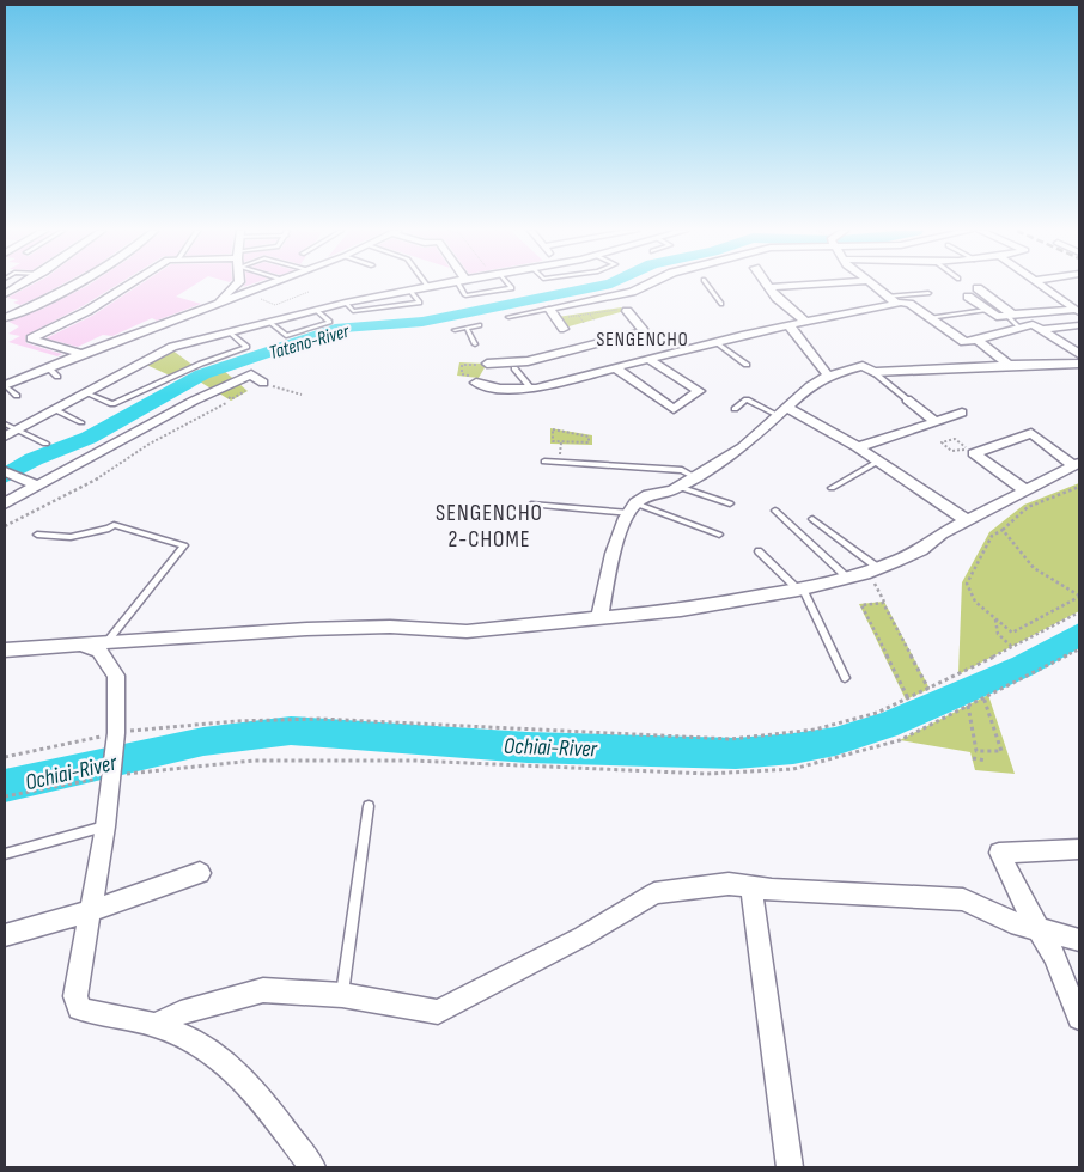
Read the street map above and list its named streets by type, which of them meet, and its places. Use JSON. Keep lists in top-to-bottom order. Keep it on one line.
{"districts":["SENGENCHO","SENGENCHO 2-CHOME"],"water":["Tateno-River","Ochiai-River"]}
